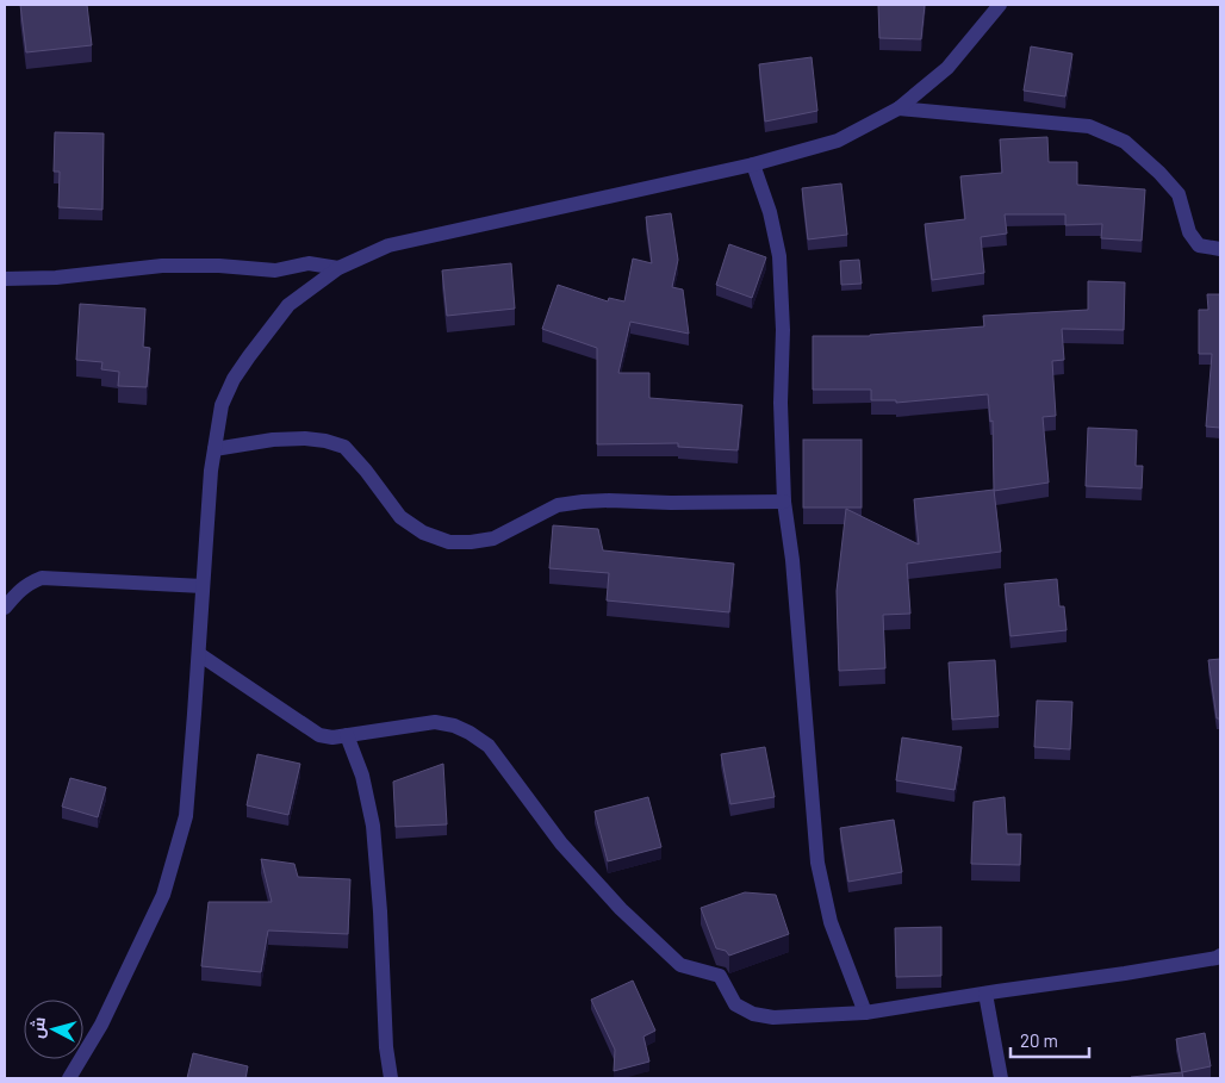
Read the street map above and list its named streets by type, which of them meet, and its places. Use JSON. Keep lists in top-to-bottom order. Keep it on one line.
{"scale_bar":"20 m","north":"left"}
